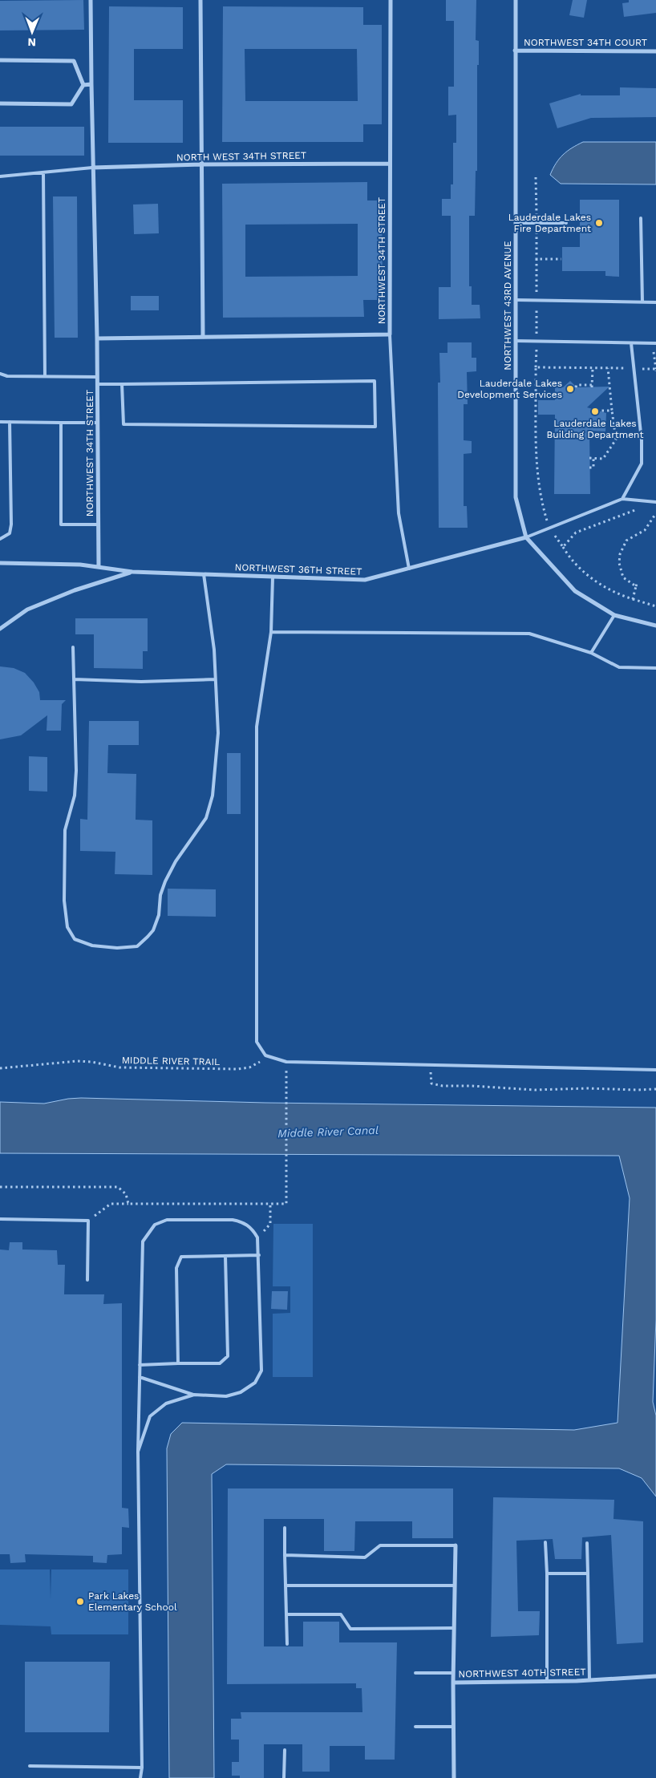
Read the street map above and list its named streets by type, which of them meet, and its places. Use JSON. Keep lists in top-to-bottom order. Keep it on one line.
{"streets":{"street":["NORTHWEST 34TH COURT","NORTH WEST 34TH STREET","NORTHWEST 34TH STREET","NORTHWEST 43RD AVENUE","NORTHWEST 36TH STREET","NORTHWEST 40TH STREET"],"path":["MIDDLE RIVER TRAIL"]},"crossings":[["NORTHWEST 34TH COURT","NORTHWEST 43RD AVENUE"],["NORTH WEST 34TH STREET","NORTHWEST 34TH STREET"],["NORTHWEST 34TH STREET","NORTHWEST 36TH STREET"],["NORTHWEST 43RD AVENUE","NORTHWEST 36TH STREET"]],"water":["Middle River Canal"],"places":["Lauderdale Lakes Fire Department","Lauderdale Lakes Development Services","Lauderdale Lakes Building Department","Park Lakes Elementary School"],"north":"bottom"}
